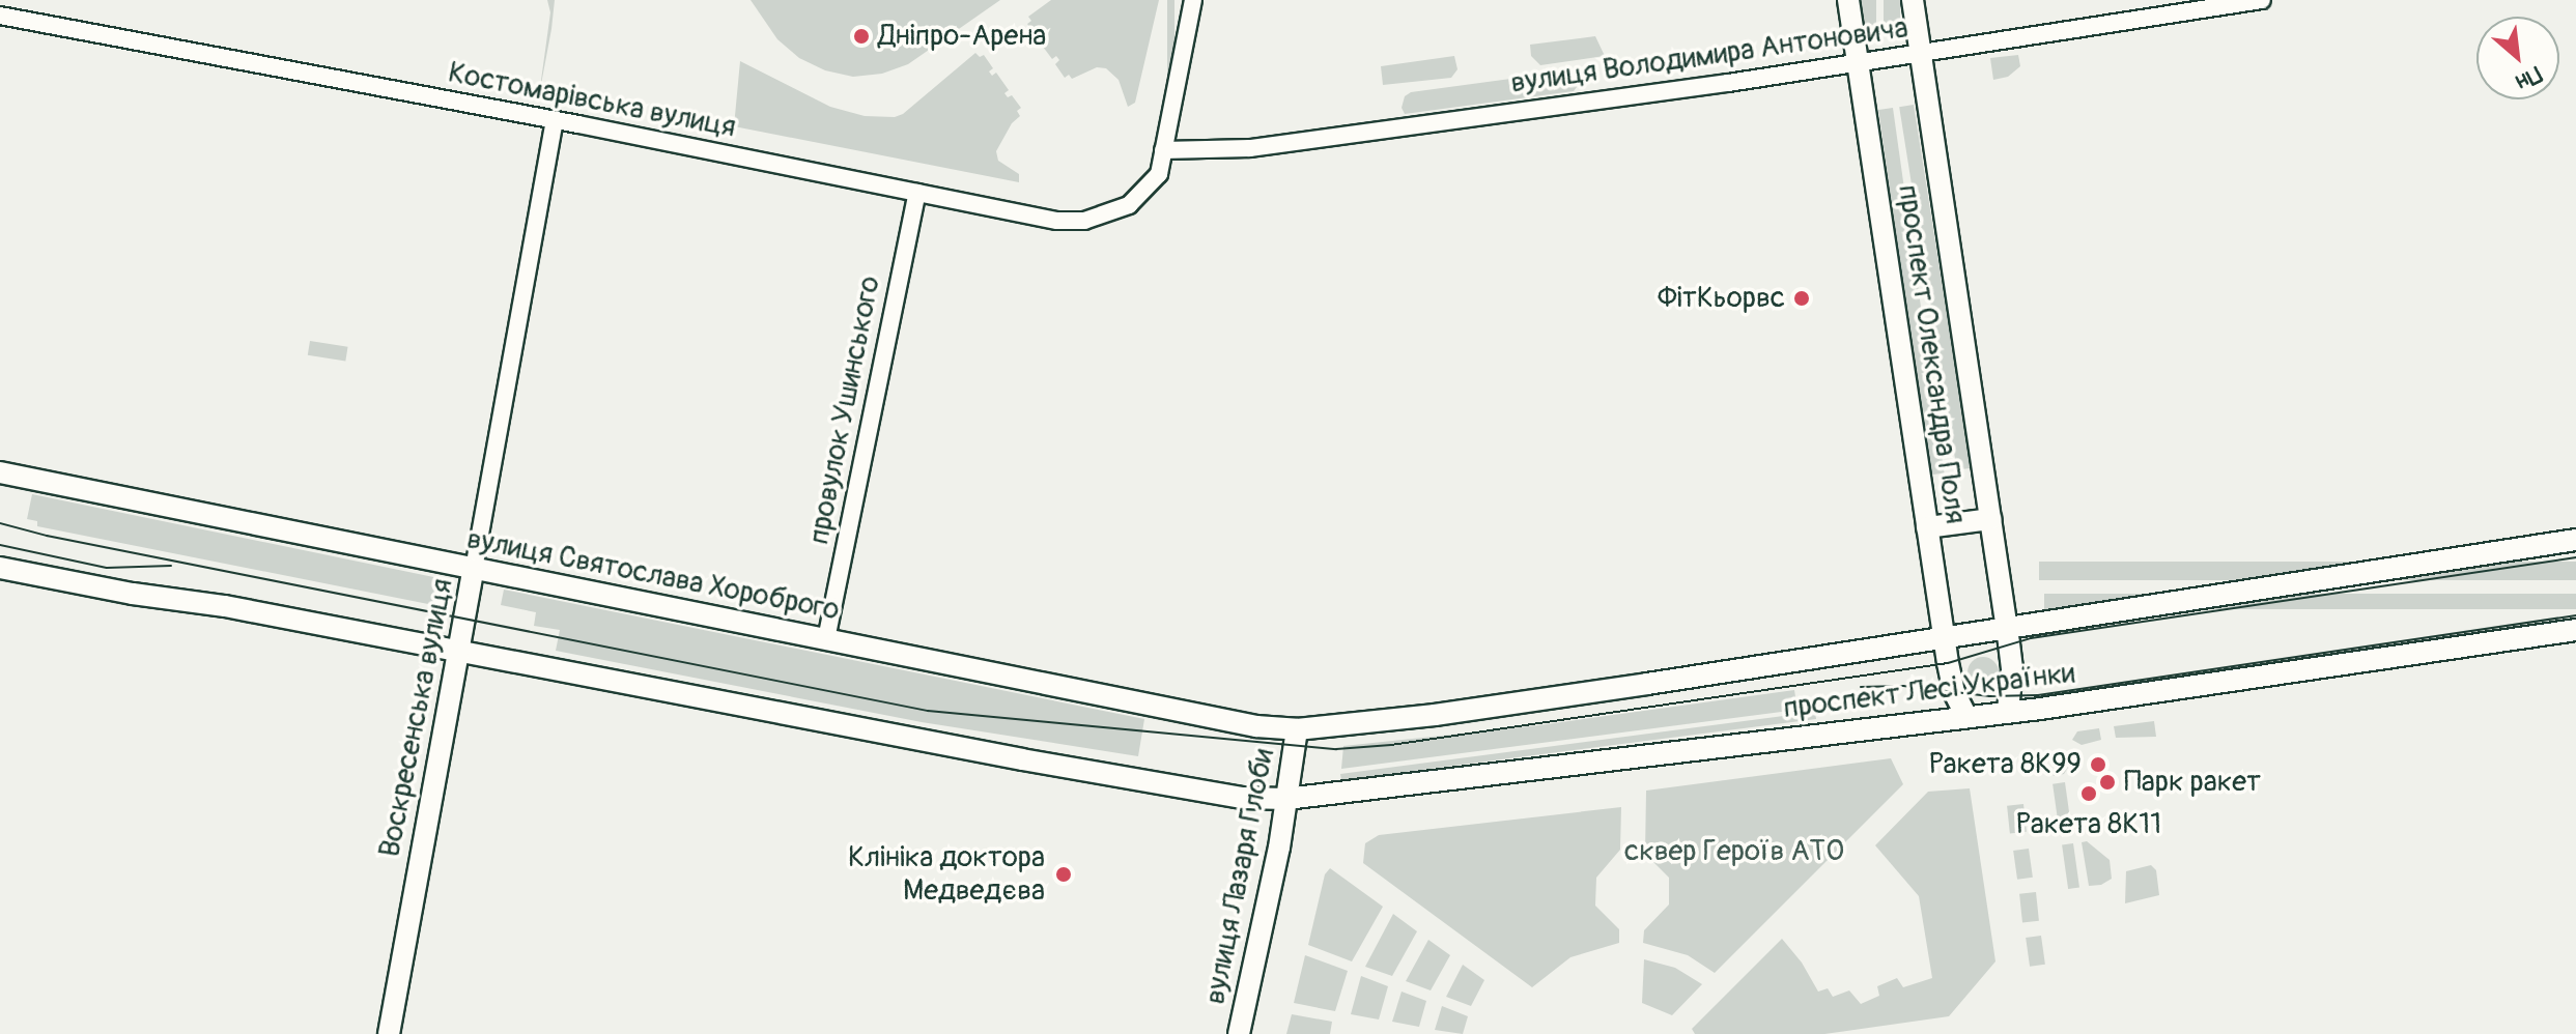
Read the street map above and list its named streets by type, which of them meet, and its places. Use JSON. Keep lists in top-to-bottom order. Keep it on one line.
{"streets":{"main road":["проспект Олександра Поля","вулиця Святослава Хороброго","проспект Лесі Українки","Воскресенська вулиця","вулиця Лазаря Глоби"],"street":["вулиця Володимира Антоновича","Костомарівська вулиця","провулок Ушинського"]},"crossings":[["вулиця Володимира Антоновича","Костомарівська вулиця"],["вулиця Володимира Антоновича","проспект Олександра Поля"],["Костомарівська вулиця","провулок Ушинського"],["Костомарівська вулиця","Воскресенська вулиця"],["проспект Олександра Поля","проспект Лесі Українки"],["провулок Ушинського","вулиця Святослава Хороброго"],["вулиця Святослава Хороброго","проспект Лесі Українки"],["вулиця Святослава Хороброго","Воскресенська вулиця"],["вулиця Святослава Хороброго","вулиця Лазаря Глоби"],["проспект Лесі Українки","вулиця Лазаря Глоби"]],"parks":["сквер Героїв АТО"],"places":["Дніпро-Арена","ФiтКьорвс","Ракета 8К99","Парк ракет","Ракета 8К11","Клініка доктора Медведєва"],"north":"bottom right"}
